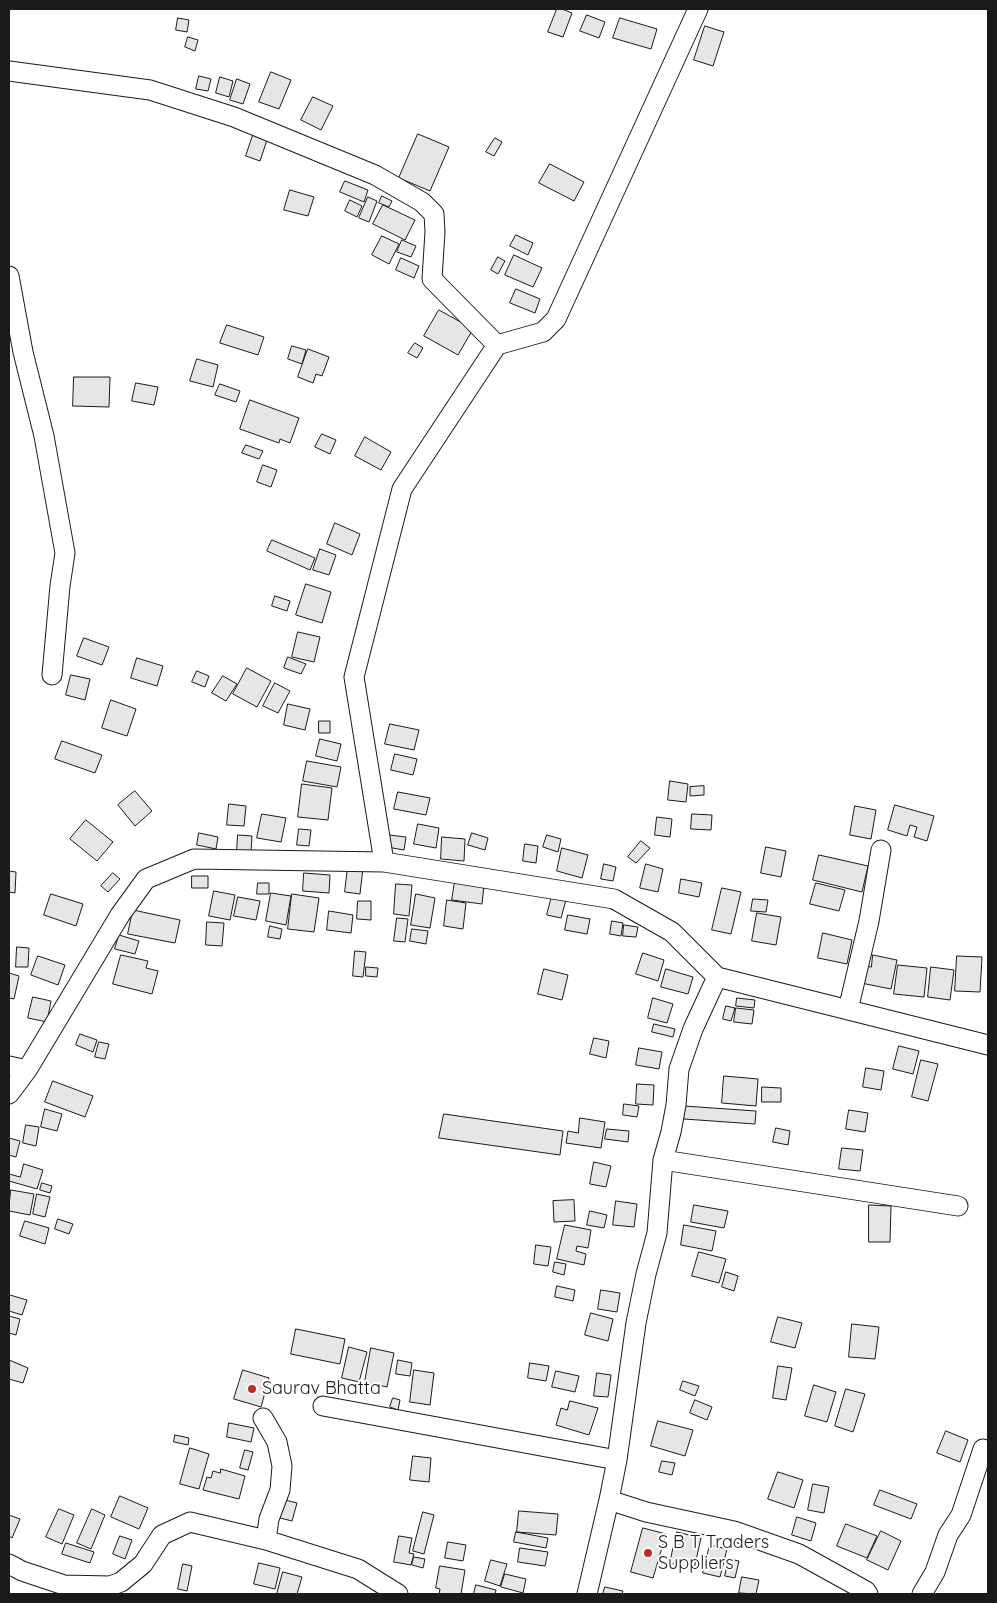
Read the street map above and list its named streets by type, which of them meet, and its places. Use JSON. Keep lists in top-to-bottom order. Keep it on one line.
{"places":["Saurav Bhatta","S B T Traders Suppliers"]}
